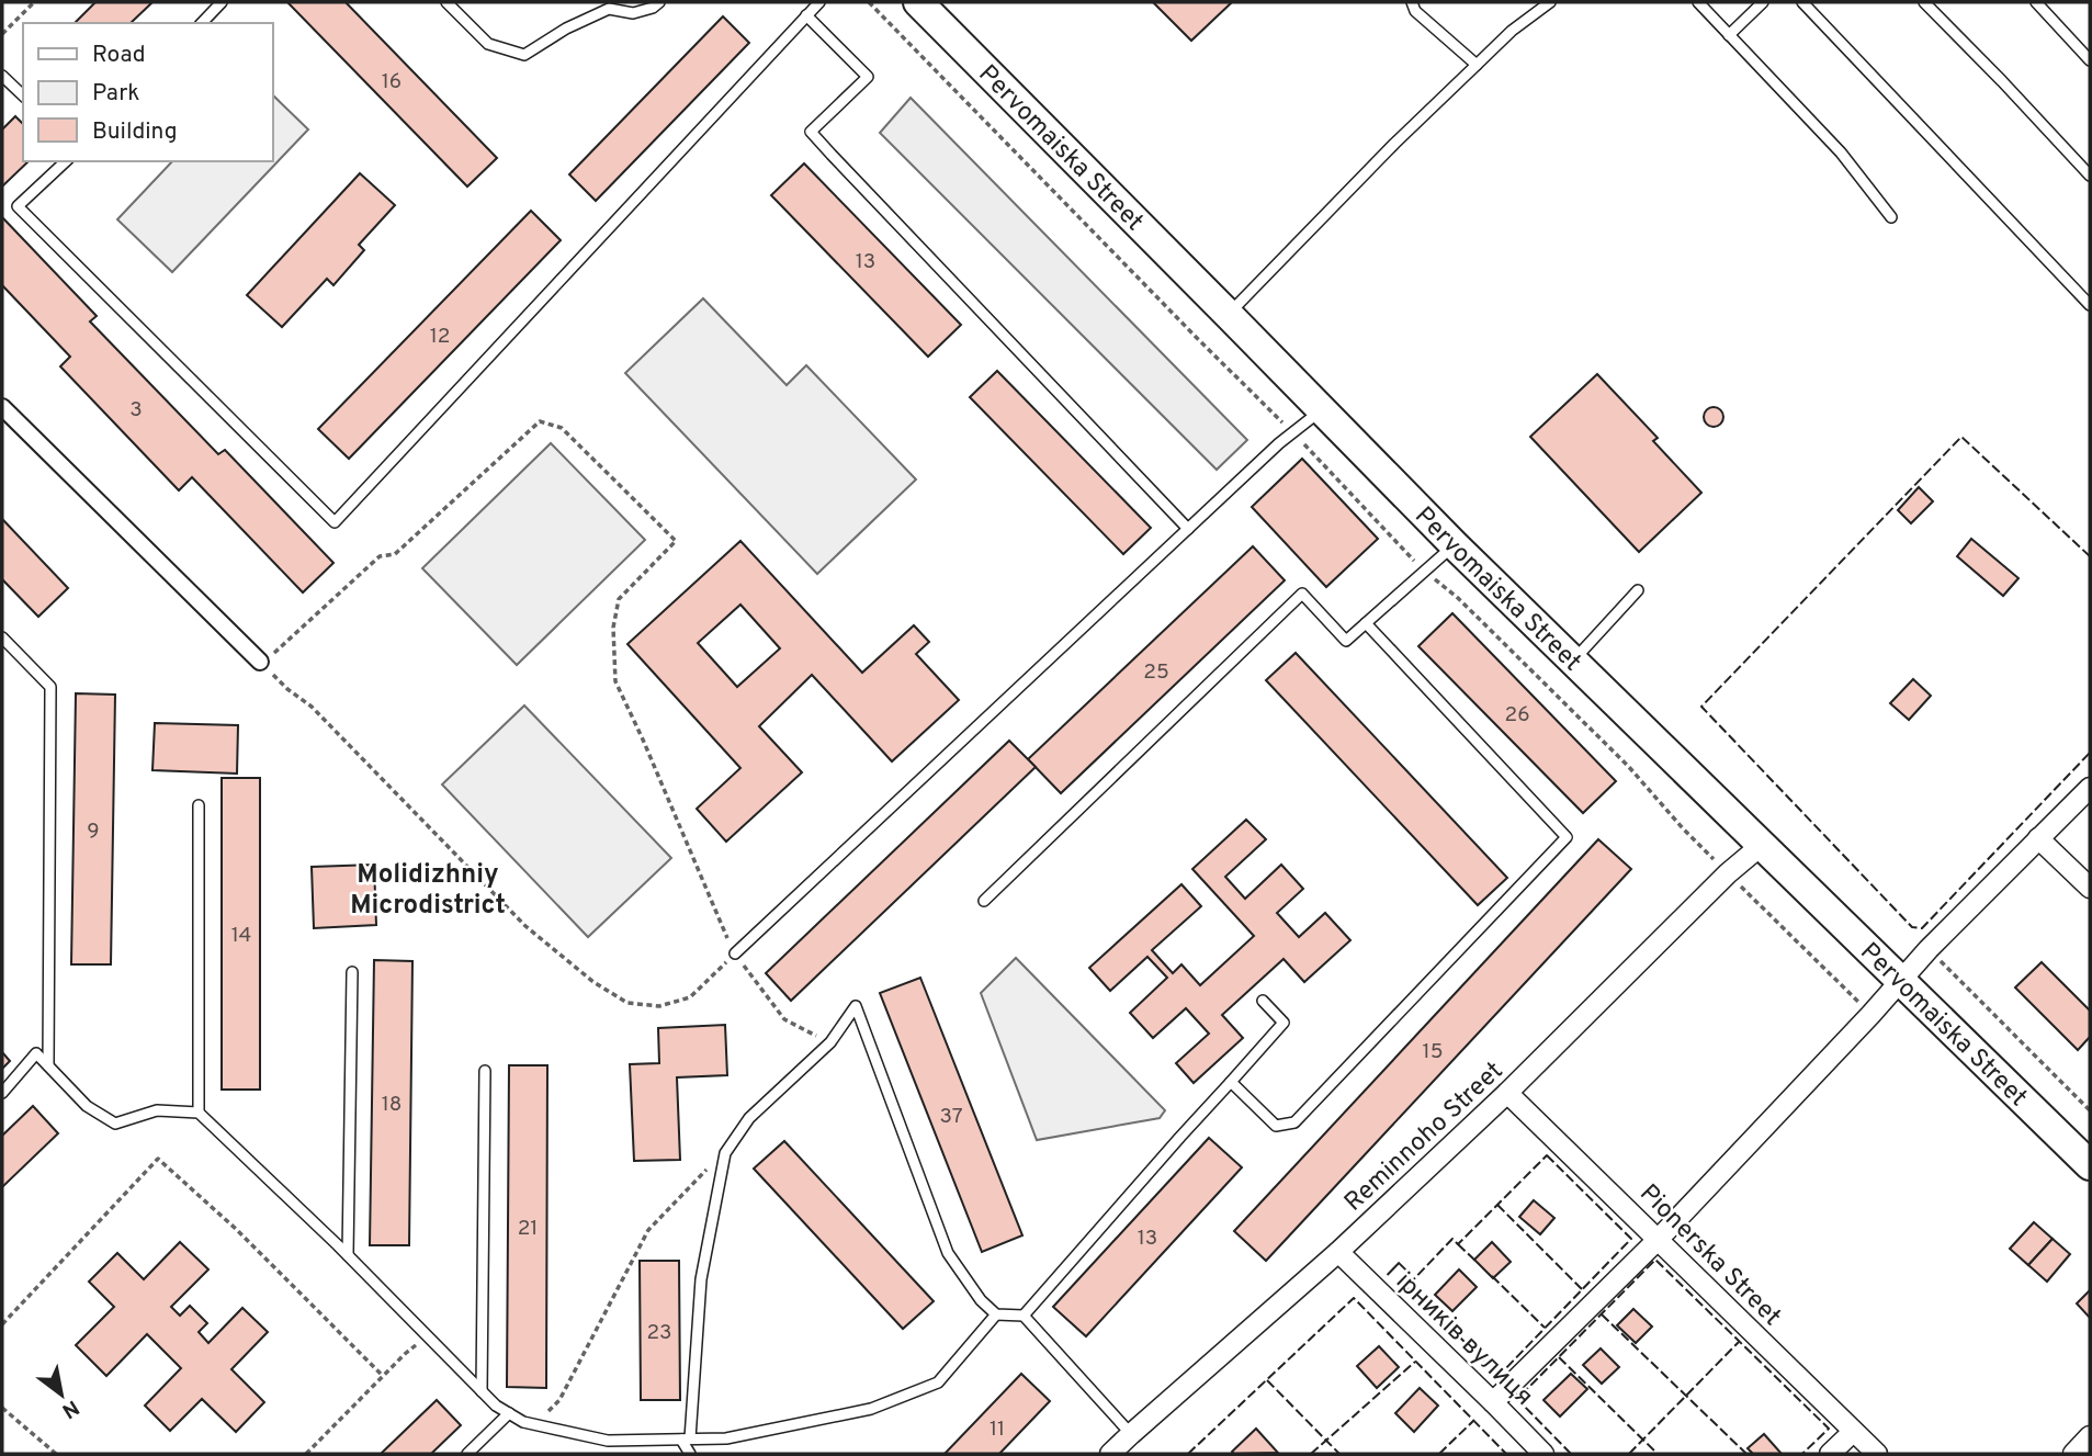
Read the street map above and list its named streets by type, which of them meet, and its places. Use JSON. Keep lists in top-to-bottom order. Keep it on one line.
{"streets":{"main road":["Pervomaiska Street"],"street":["Reminnoho Street","Pionerska Street","Гірників вулиця"]},"crossings":[["Pervomaiska Street","Reminnoho Street"],["Reminnoho Street","Pionerska Street"],["Reminnoho Street","Гірників вулиця"]],"districts":["Molidizhniy Microdistrict"],"house_numbers":["16","13","12","3","25","26","9","14","15","18","37","21","13","23","11"],"legend":["Road","Park","Building"],"north":"bottom right"}
